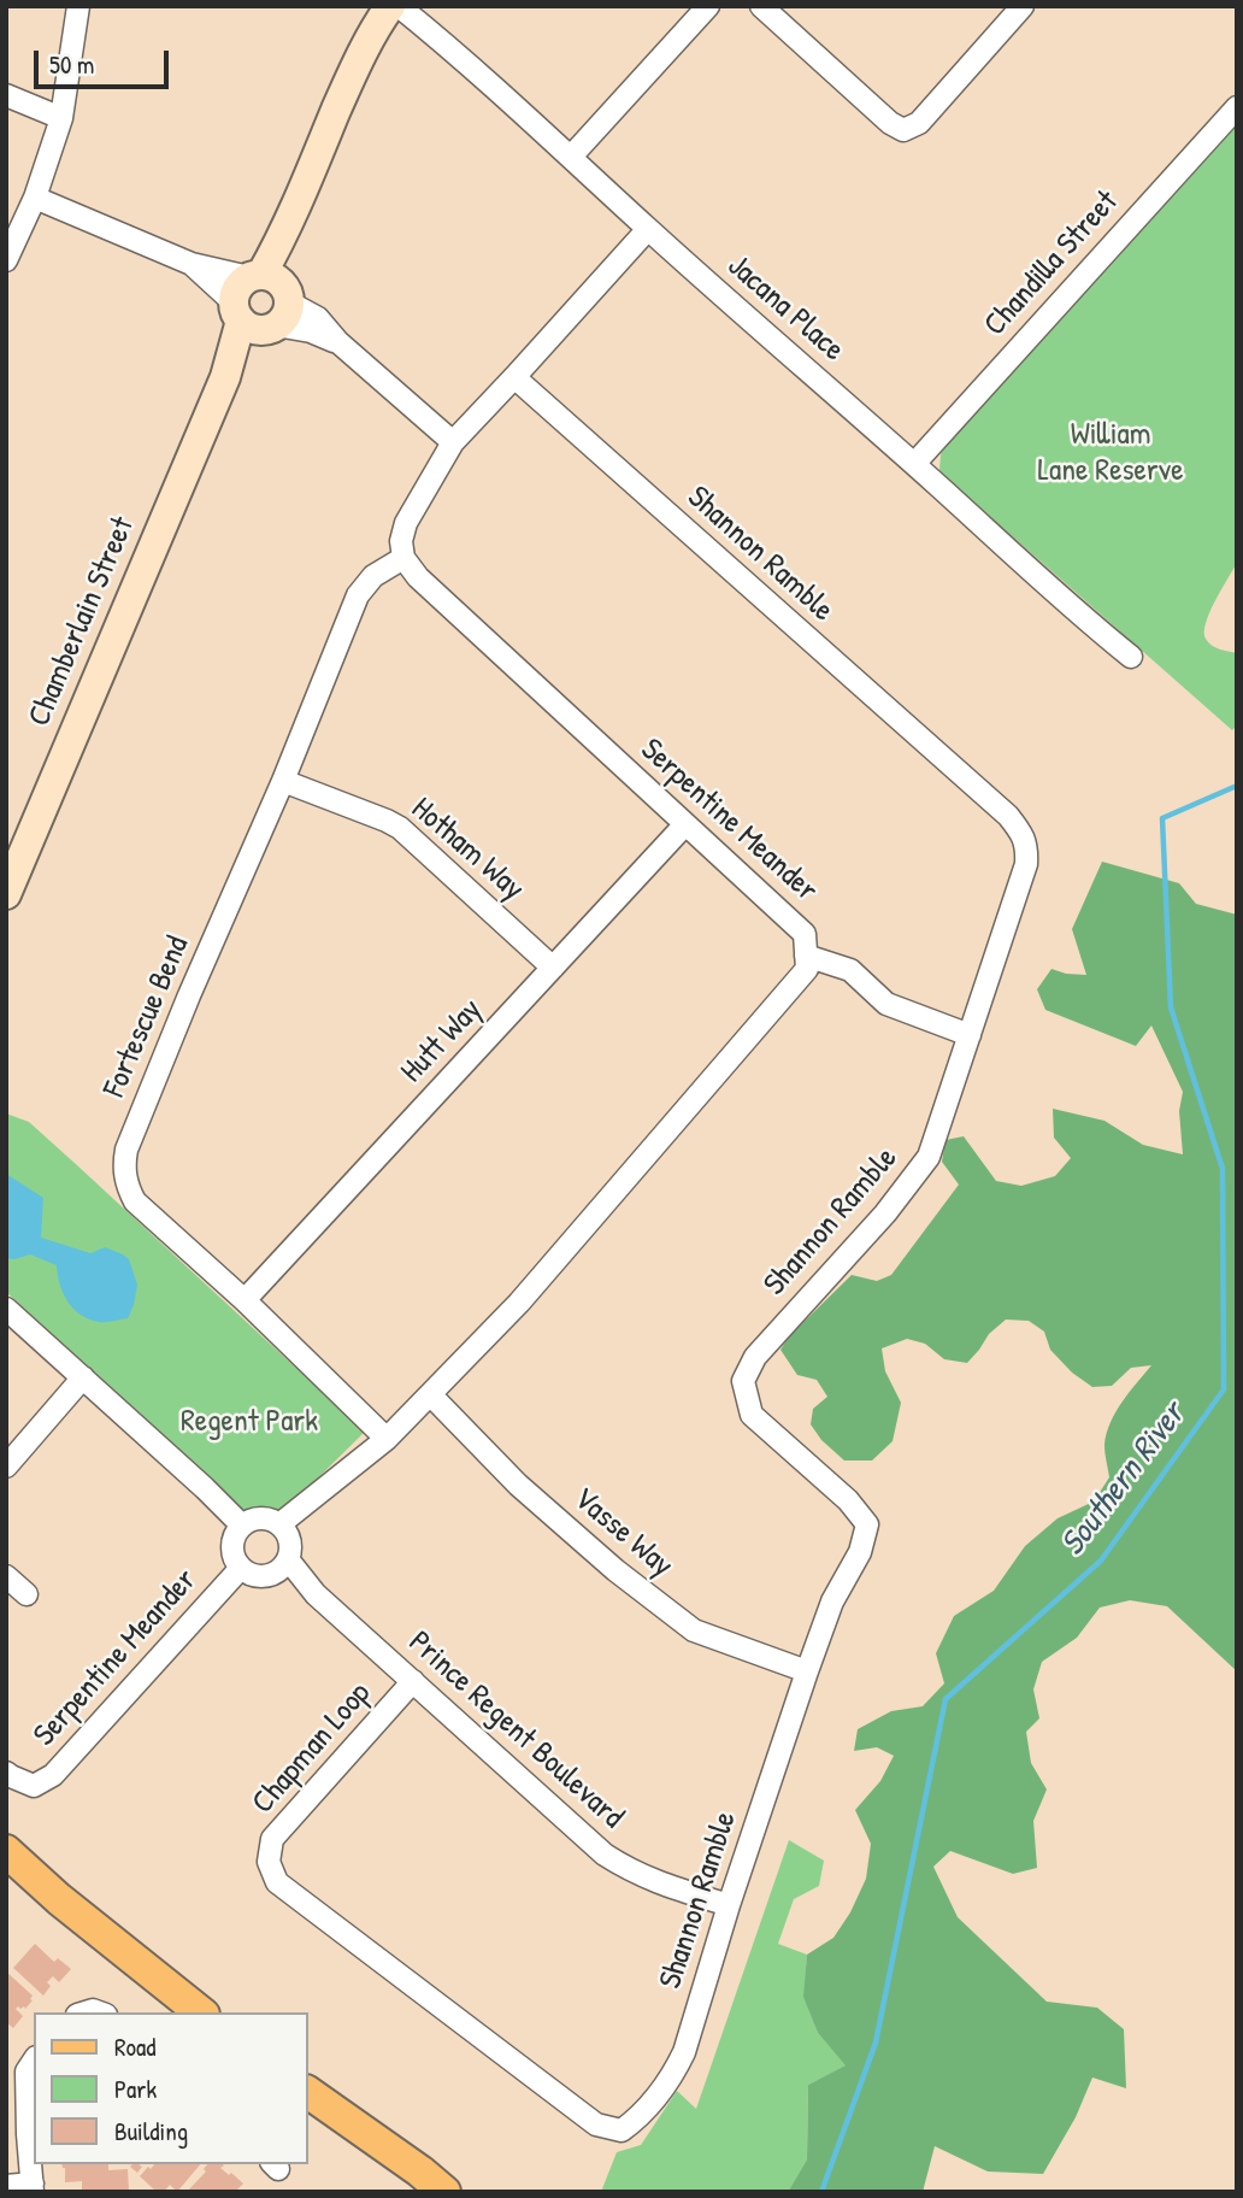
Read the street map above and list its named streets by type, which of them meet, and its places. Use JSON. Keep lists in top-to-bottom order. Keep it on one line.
{"streets":{"main road":["Chamberlain Street"],"street":["Chandilla Street","Jacana Place","Shannon Ramble","Serpentine Meander","Hotham Way","Fortescue Bend","Hutt Way","Vasse Way","Prince Regent Boulevard","Chapman Loop"]},"crossings":[["Chandilla Street","Jacana Place"],["Shannon Ramble","Vasse Way"],["Shannon Ramble","Prince Regent Boulevard"],["Shannon Ramble","Chapman Loop"],["Serpentine Meander","Fortescue Bend"],["Serpentine Meander","Hutt Way"],["Serpentine Meander","Vasse Way"],["Serpentine Meander","Prince Regent Boulevard"],["Hotham Way","Fortescue Bend"],["Hotham Way","Hutt Way"],["Fortescue Bend","Hutt Way"],["Prince Regent Boulevard","Chapman Loop"]],"water":["Southern River"],"parks":["William Lane Reserve","Regent Park"],"legend":["Road","Park","Building"],"scale_bar":"50 m"}
